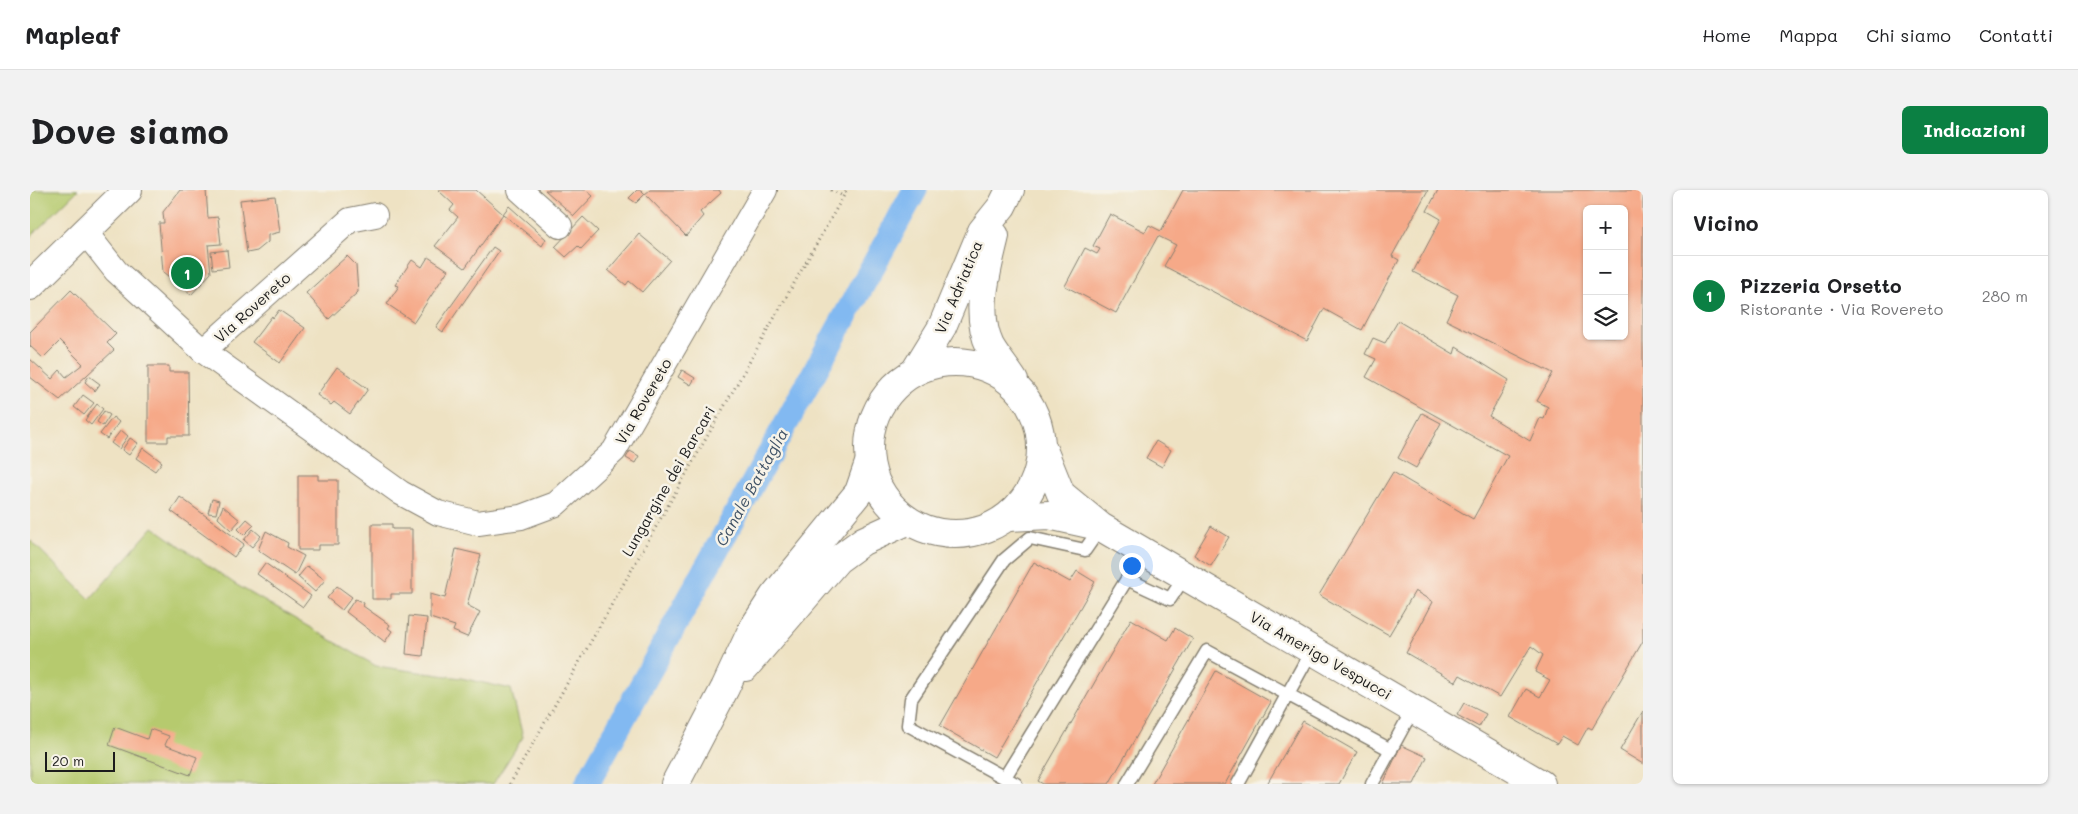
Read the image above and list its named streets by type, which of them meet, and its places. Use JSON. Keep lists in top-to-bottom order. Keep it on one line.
{"streets":{"main road":["Via Adriatica","Via Amerigo Vespucci"],"street":["Via Rovereto"],"path":["Lungargine dei Barcari"]},"crossings":[["Via Adriatica","Via Amerigo Vespucci"]],"water":["Canale Battaglia"],"scale_bar":"20 m","page":{"header":"Mapleaf","nav":["Home","Mappa","Chi siamo","Contatti"],"buttons":"Indicazioni","title":"Dove siamo","heading":"Vicino","map_buttons":["+","−"],"pins":"1","list":[{"mark":"1","name":"Pizzeria Orsetto","note":"Ristorante · Via Rovereto","value":"280 m"}],"scale":"20 m"}}
